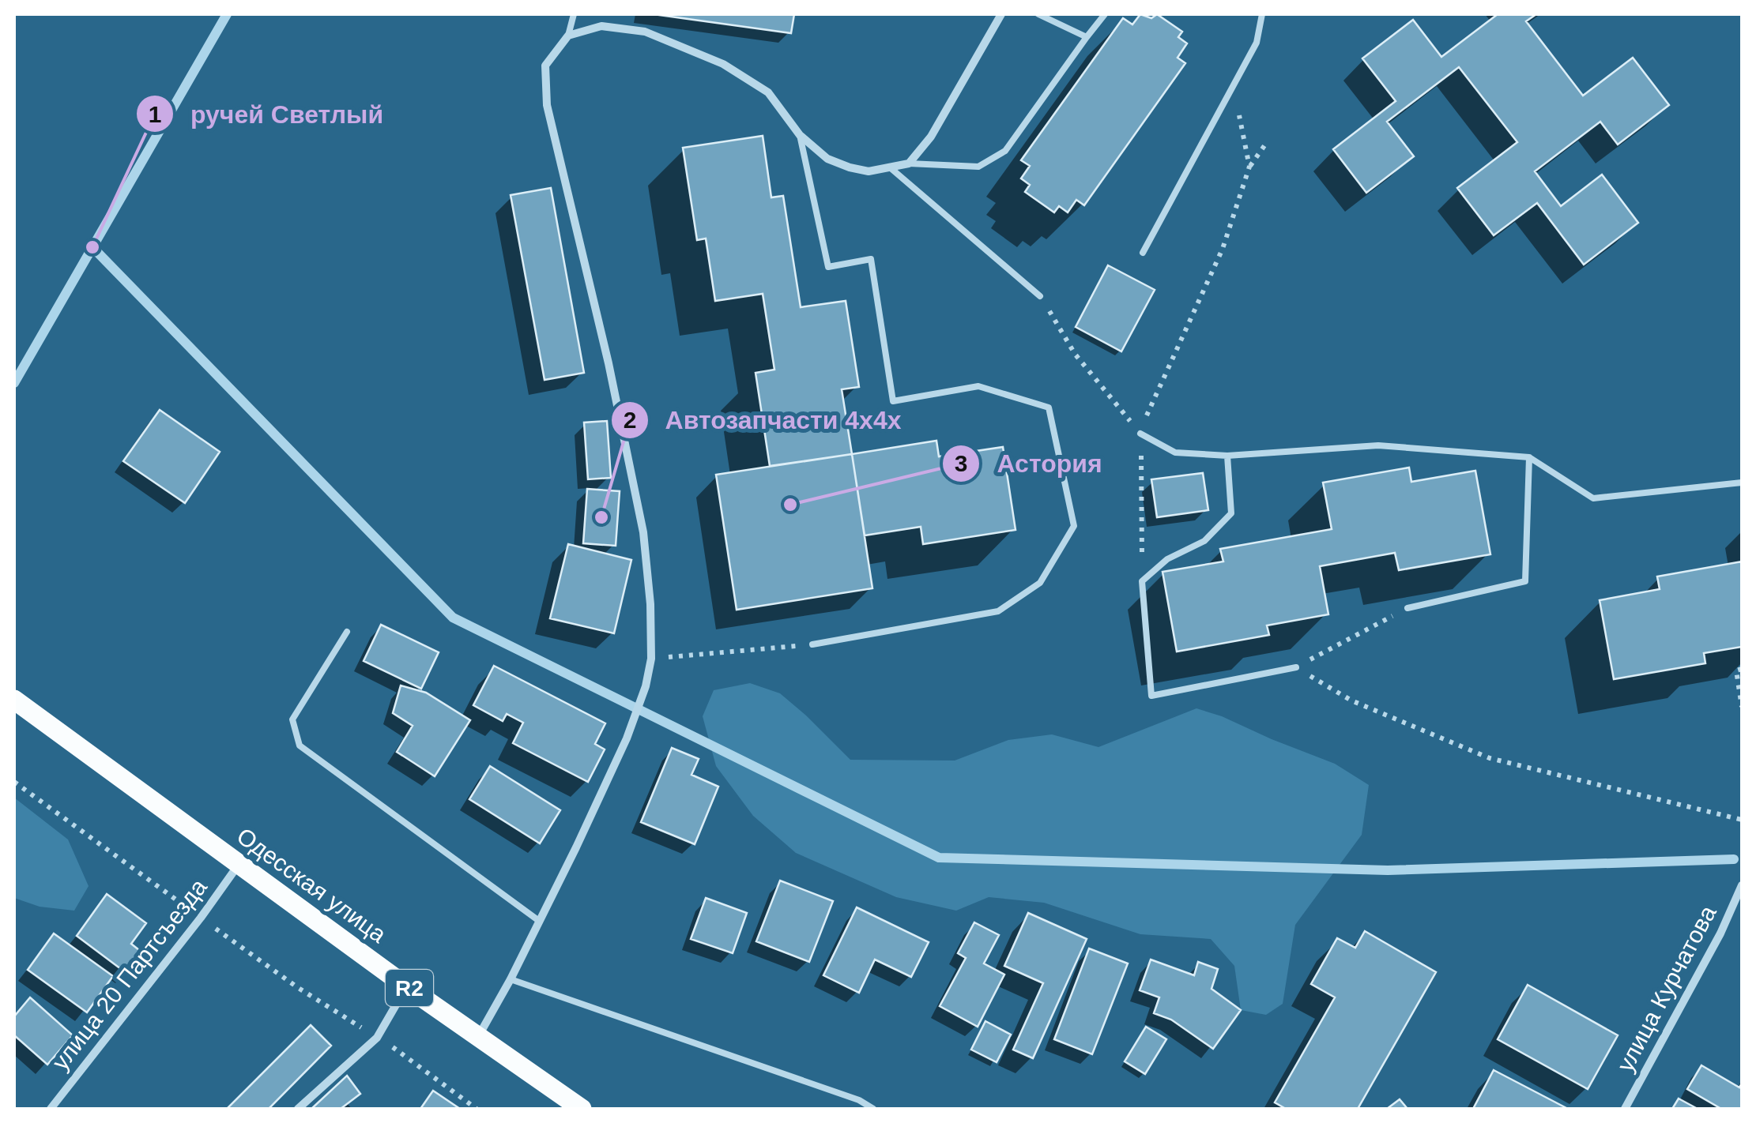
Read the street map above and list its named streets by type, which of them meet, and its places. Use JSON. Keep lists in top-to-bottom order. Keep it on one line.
{"streets":{"main road":["Одесская улица","R2"],"street":["улица 20 Партсъезда","улица Курчатова"]},"crossings":[["Одесская улица","улица 20 Партсъезда"]],"places":["ручей Светлый","Астория","Автозапчасти 4х4х"]}
